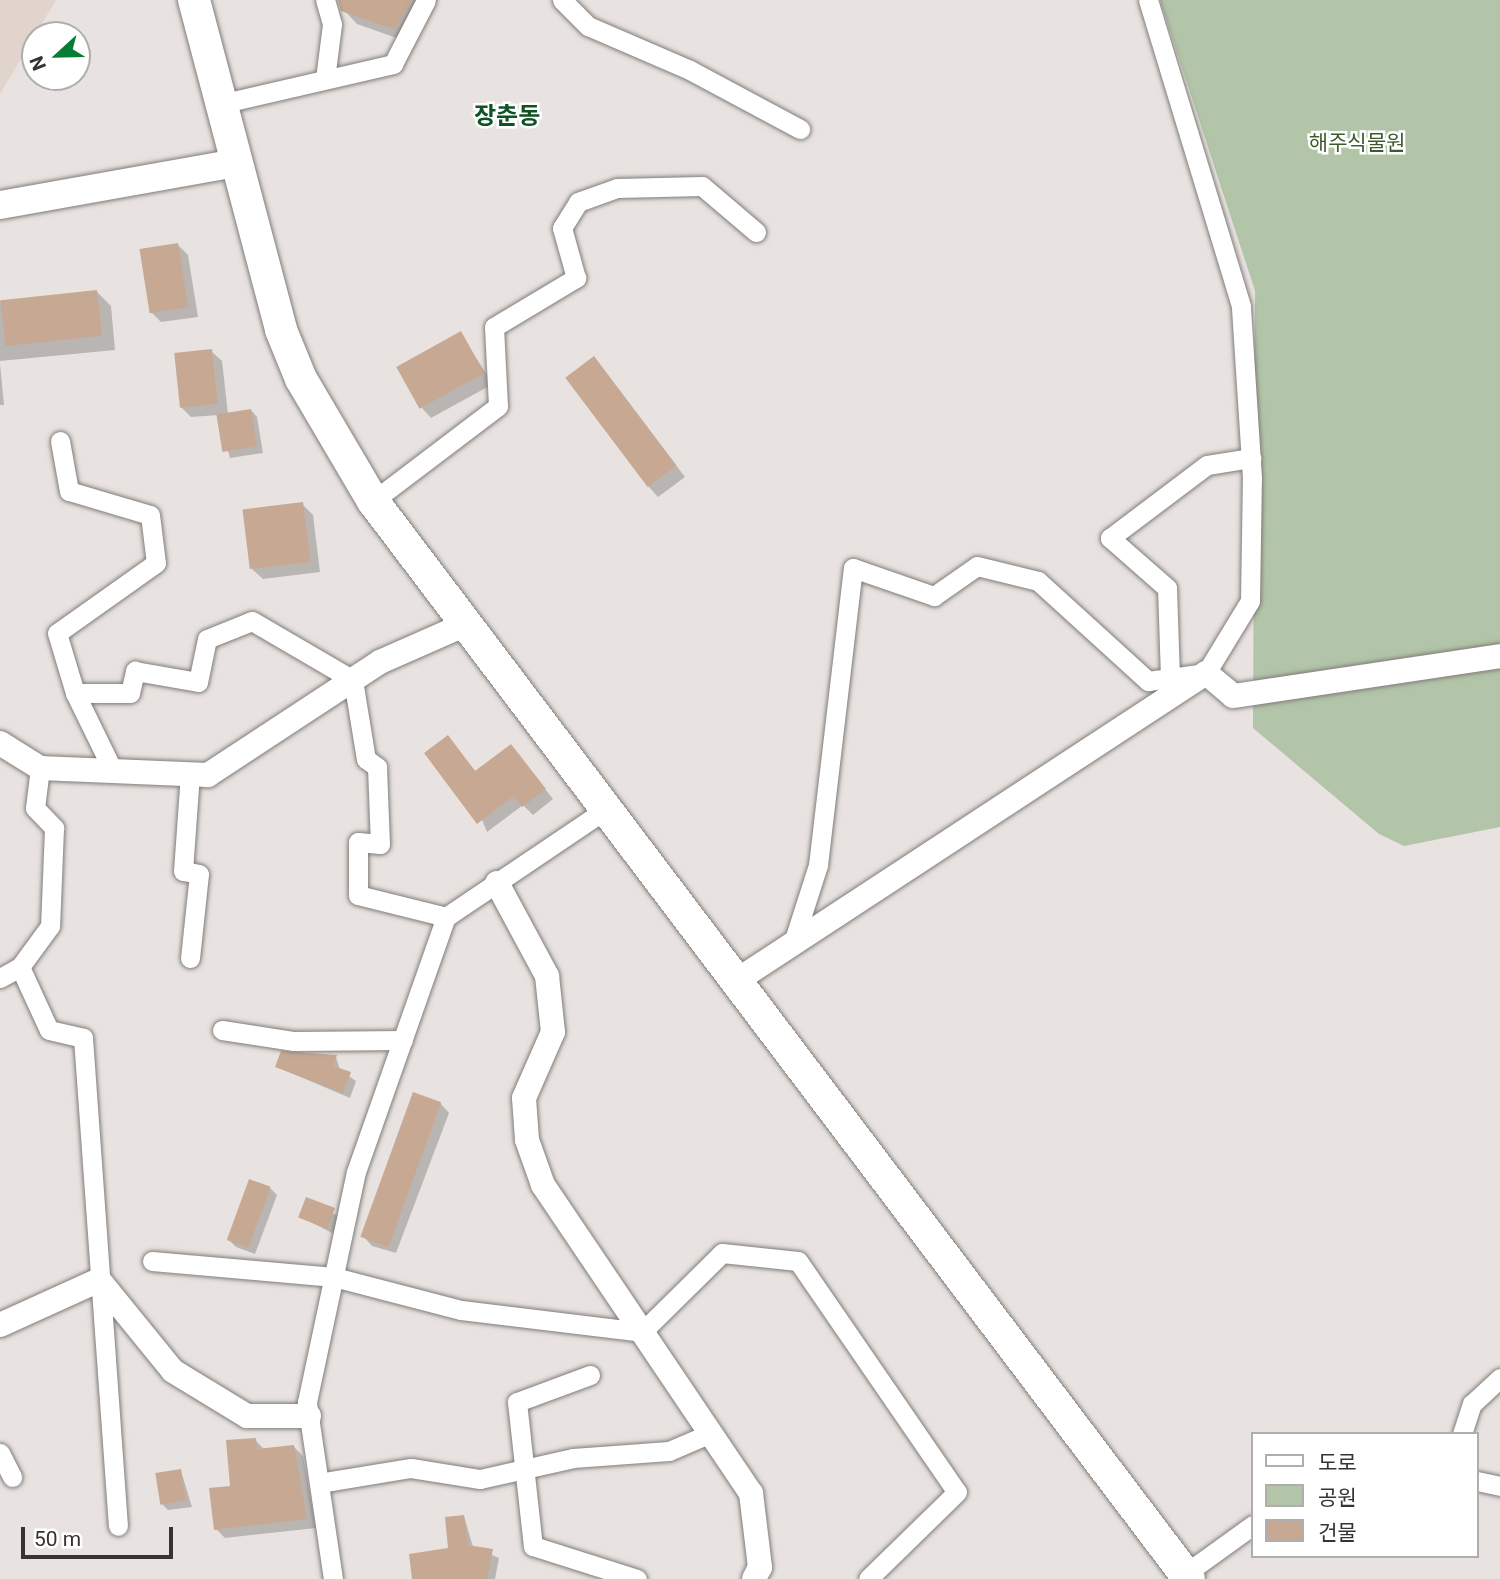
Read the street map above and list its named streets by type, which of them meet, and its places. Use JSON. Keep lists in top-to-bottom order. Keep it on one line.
{"districts":["장춘동"],"parks":["해주식물원"],"legend":["도로","공원","건물"],"scale_bar":"50 m","north":"left"}
